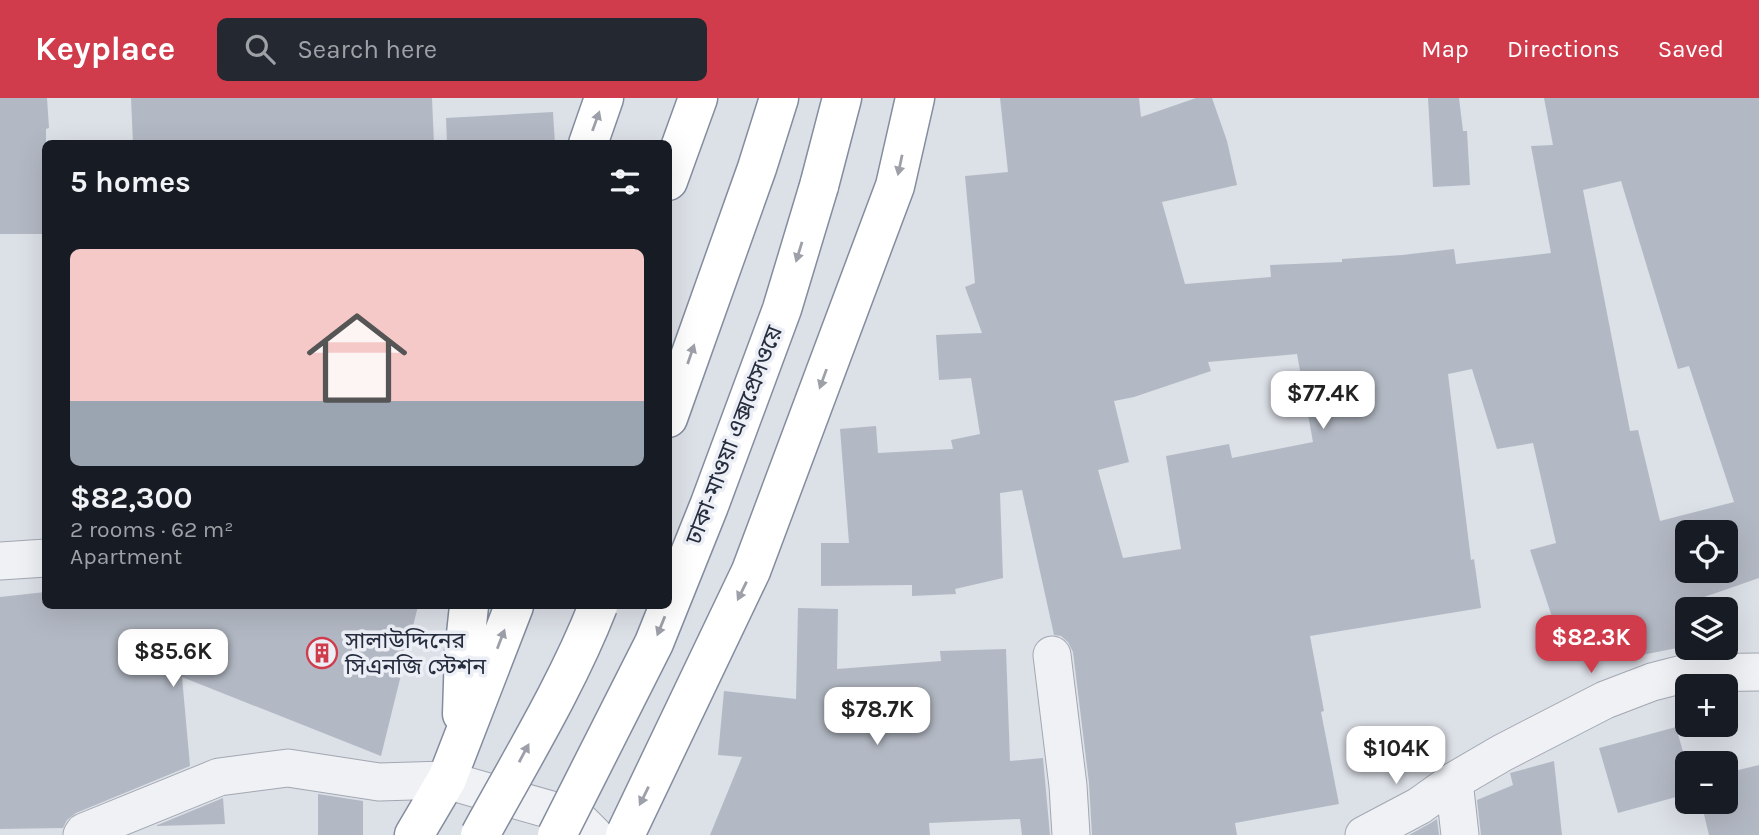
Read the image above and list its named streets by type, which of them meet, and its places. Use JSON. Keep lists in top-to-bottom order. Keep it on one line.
{"streets":{"highway":["ঢাকা-মাওয়া এক্সপ্রেসওয়ে"]},"places":{"building":["সালাউদ্দিনের সিএনজি স্টেশন"]},"page":{"header":"Keyplace","search":"Search here","nav":["Map","Directions","Saved"],"heading":"5 homes","list":[{"name":"$82,300","note":"2 rooms · 62 m² · Apartment"}],"price":["$77.4K","$82.3K","$85.6K","$78.7K","$104K"],"map_buttons":["+","−"]}}
